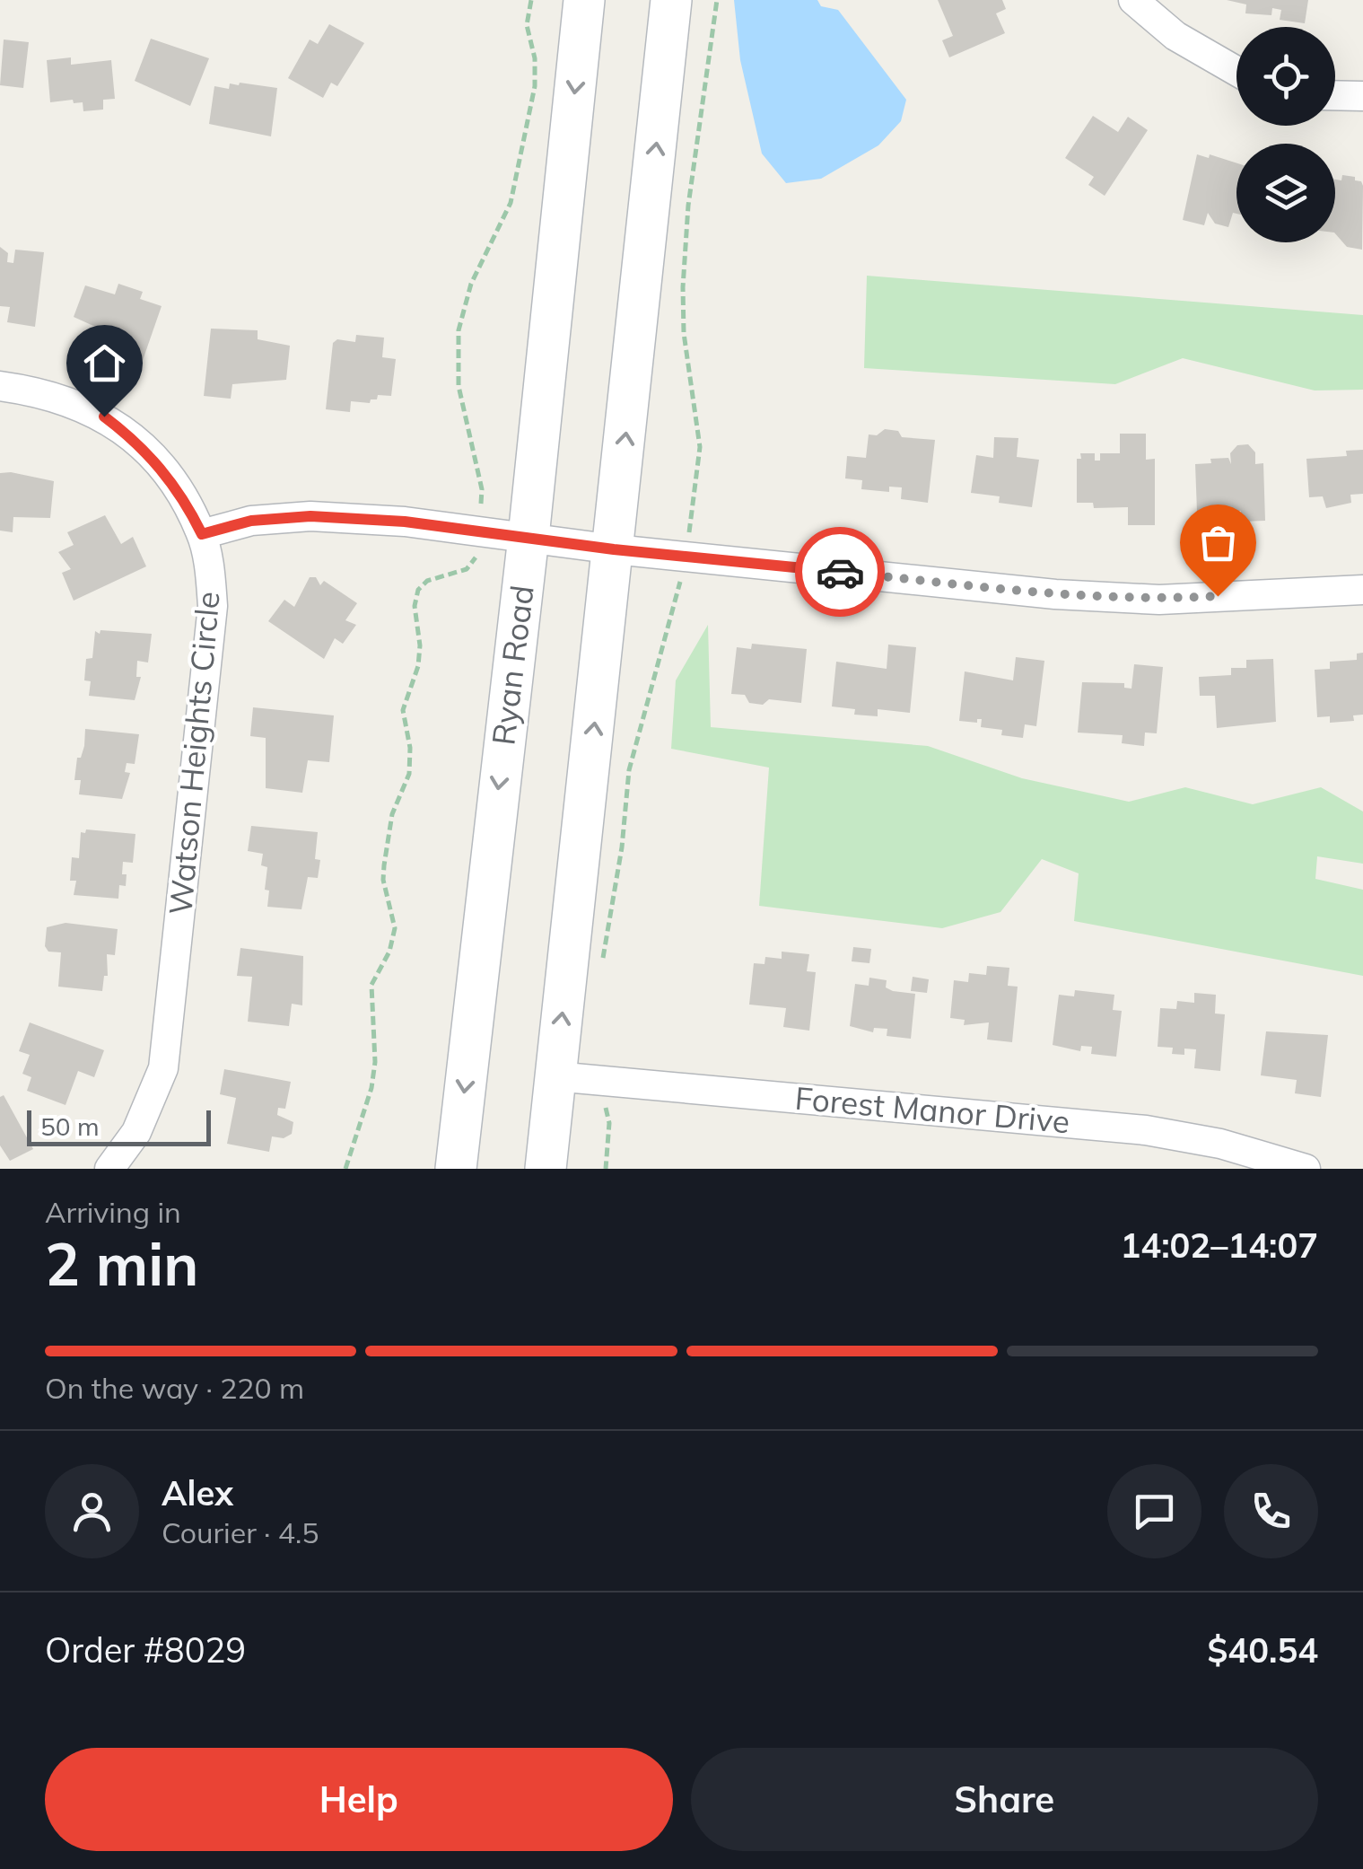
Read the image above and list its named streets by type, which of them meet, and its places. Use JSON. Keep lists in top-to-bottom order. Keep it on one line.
{"streets":{"main road":["Ryan Road"],"street":["Watson Heights Circle","Forest Manor Drive"]},"scale_bar":"50 m","page":{"scale":"50 m","heading":["2 min","Arriving in","14:02–14:07"],"panel":["Alex","Courier · 4.5","Order #8029","$40.54"],"bar":"On the way · 220 m","buttons":["Help","Share"]}}
